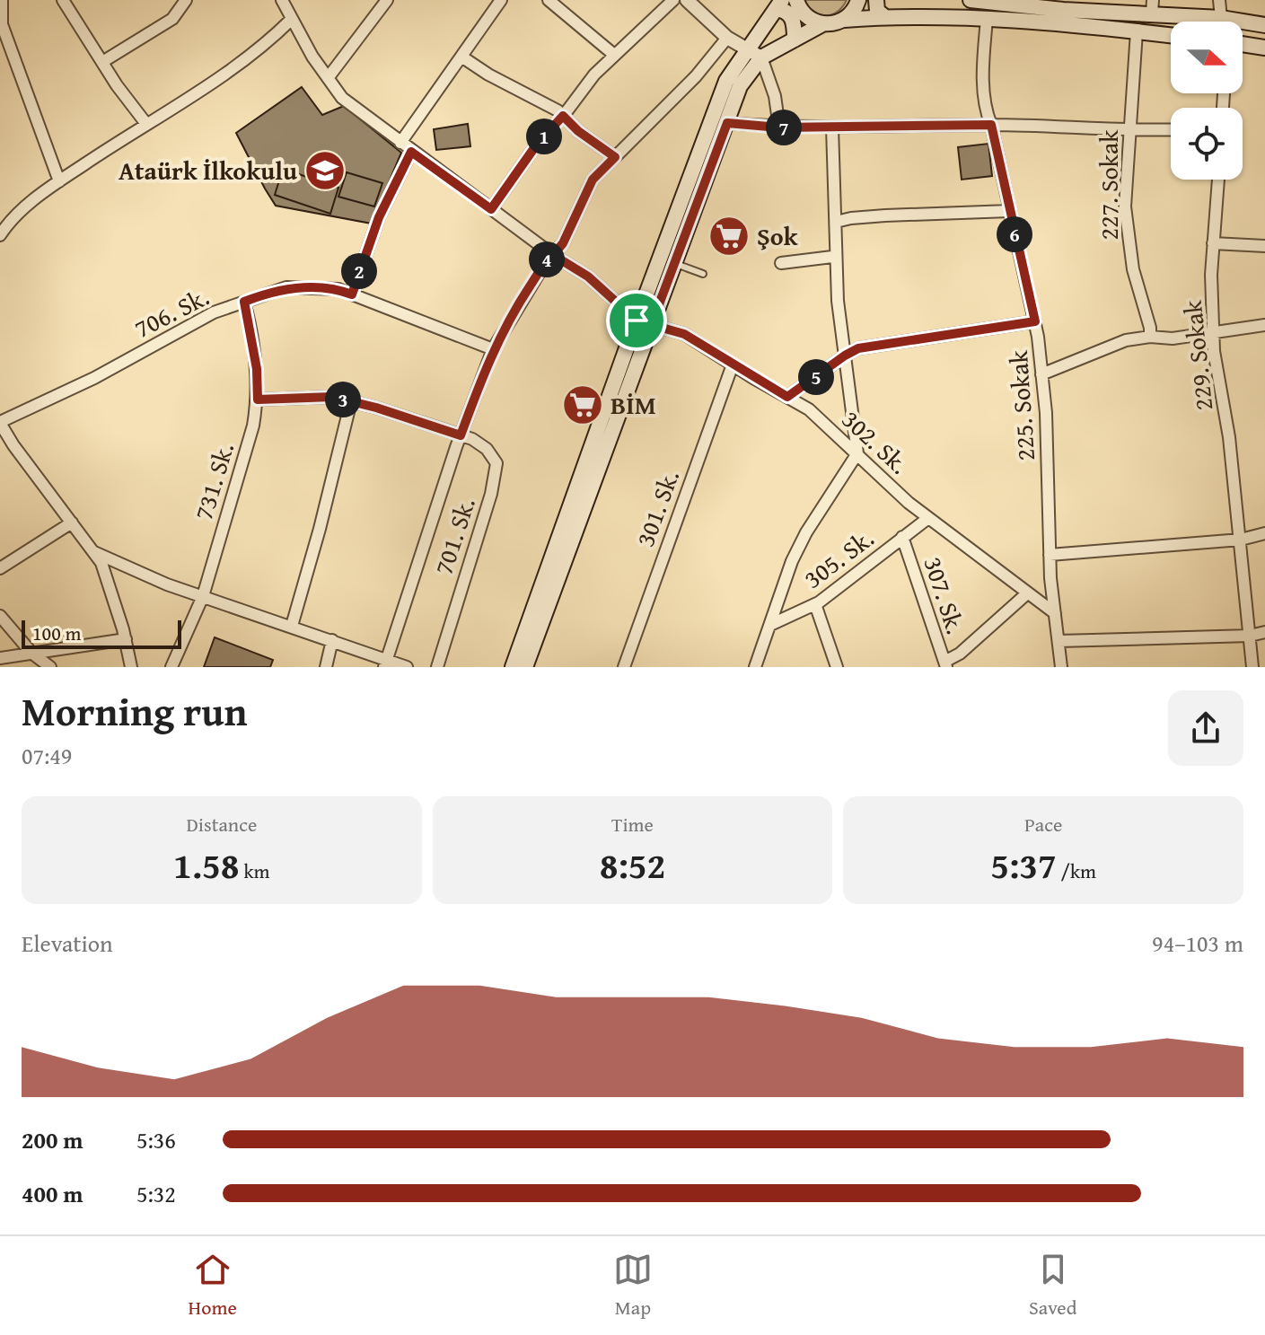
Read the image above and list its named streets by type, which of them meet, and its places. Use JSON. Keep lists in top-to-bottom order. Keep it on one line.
{"streets":{"street":["227. Sokak","706. Sk.","229. Sokak","225. Sokak","302. Sk.","731. Sk.","301. Sk.","701. Sk.","305. Sk.","307. Sk."]},"crossings":[["706. Sk.","731. Sk."],["225. Sokak","302. Sk."],["302. Sk.","301. Sk."],["302. Sk.","305. Sk."],["305. Sk.","307. Sk."]],"places":{"school or university":["Ataürk İlkokulu"],"supermarket":["Şok","BİM"]},"scale_bar":"100 m","north":"right","page":{"pins":["7","1","6","4","2","5","3"],"scale":"100 m","heading":["Morning run","07:49"],"stats":[["Distance","1.58 km"],["Time","8:52"],["Pace","5:37 /km"]],"chart":["Elevation","94–103 m"],"list":[{"name":"200 m","note":"5:36"},{"name":"400 m","note":"5:32"}],"tabs":["Home","Map","Saved"]}}
